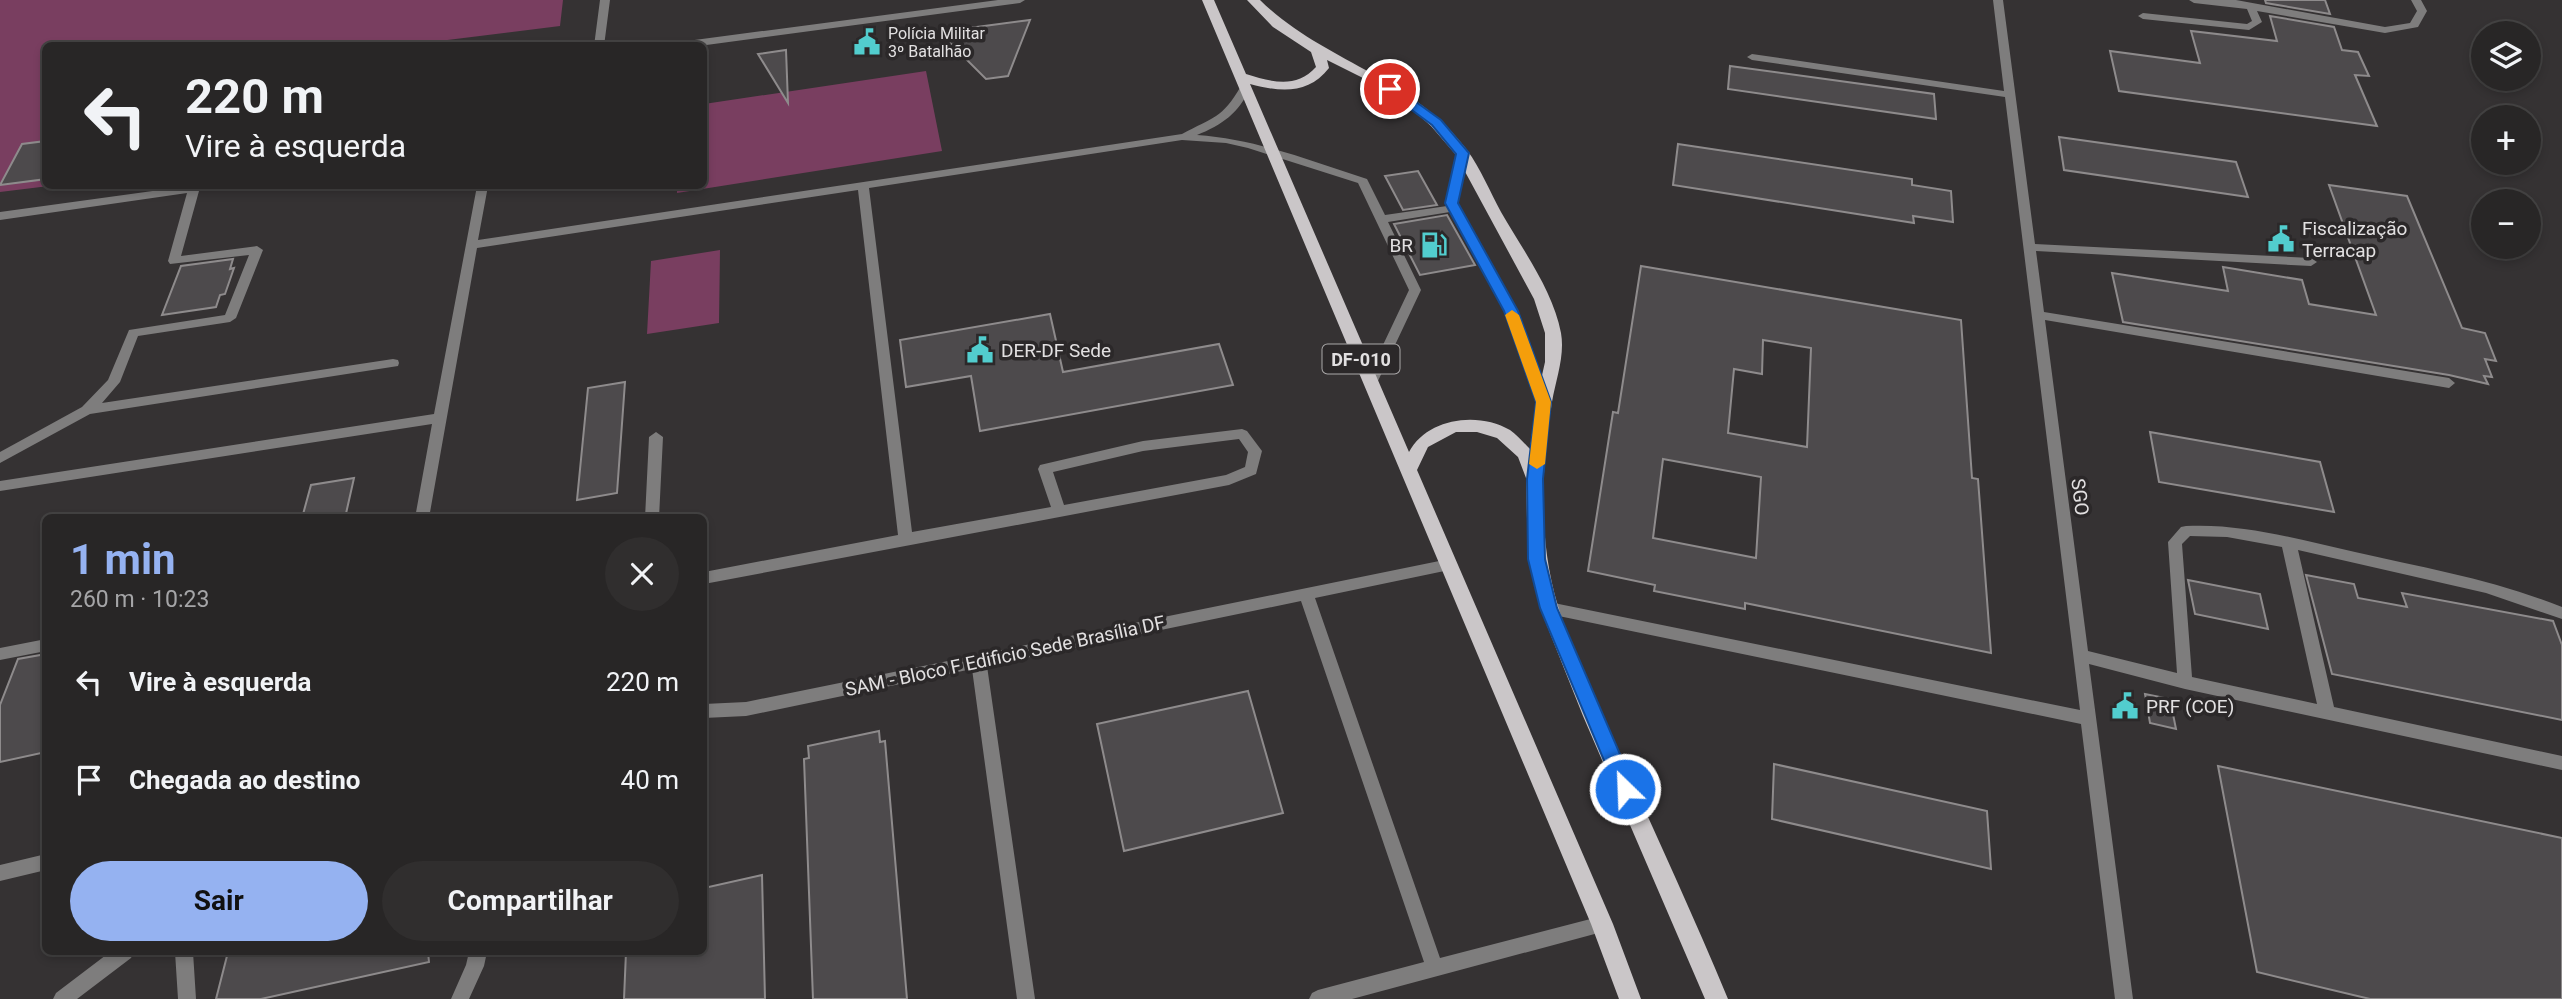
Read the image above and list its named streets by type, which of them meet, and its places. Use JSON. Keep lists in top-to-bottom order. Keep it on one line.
{"streets":{"main road":["DF-010"],"lane":["SGO","SAM - Bloco F Edificio Sede Brasília DF"]},"crossings":[["DF-010","SAM - Bloco F Edificio Sede Brasília DF"]],"places":{"public building":["Polícia Militar 3º Batalhão","Fiscalização Terracap","DER-DF Sede","PRF (COE)"],"fuel station":["BR"]},"page":{"map_buttons":["+","−"],"turn":["220 m","Vire à esquerda"],"heading":["1 min","260 m · 10:23"],"list":[{"name":"Vire à esquerda","value":"220 m"},{"name":"Chegada ao destino","value":"40 m"}],"buttons":["Sair","Compartilhar"]}}
